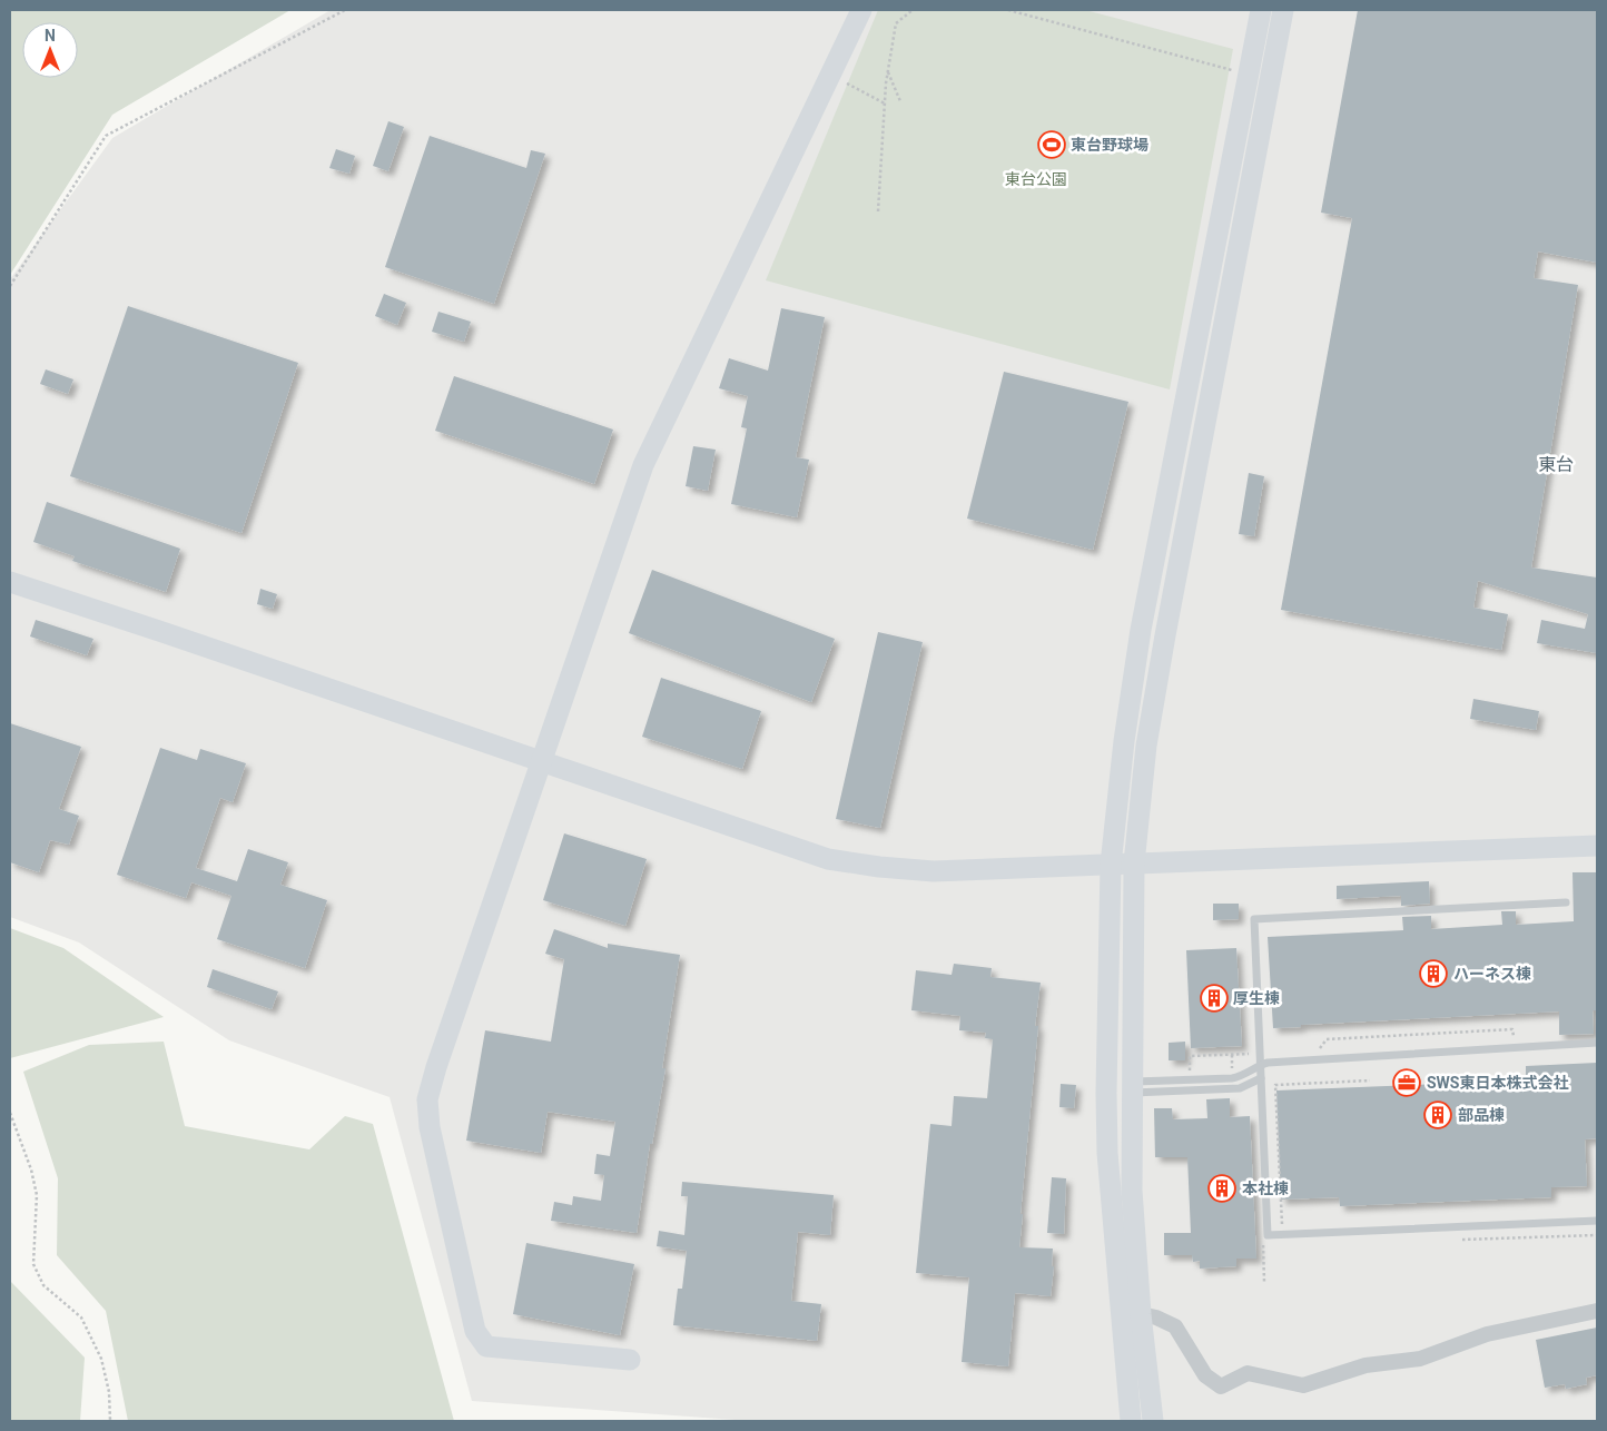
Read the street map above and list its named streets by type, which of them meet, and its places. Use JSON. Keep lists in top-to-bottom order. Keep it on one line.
{"districts":["東台"],"parks":["東台公園"],"places":{"sports":["東台野球場"],"building":["ハーネス棟","厚生棟","部品棟","本社棟"],"office":["SWS東日本株式会社"]},"north":"top"}
